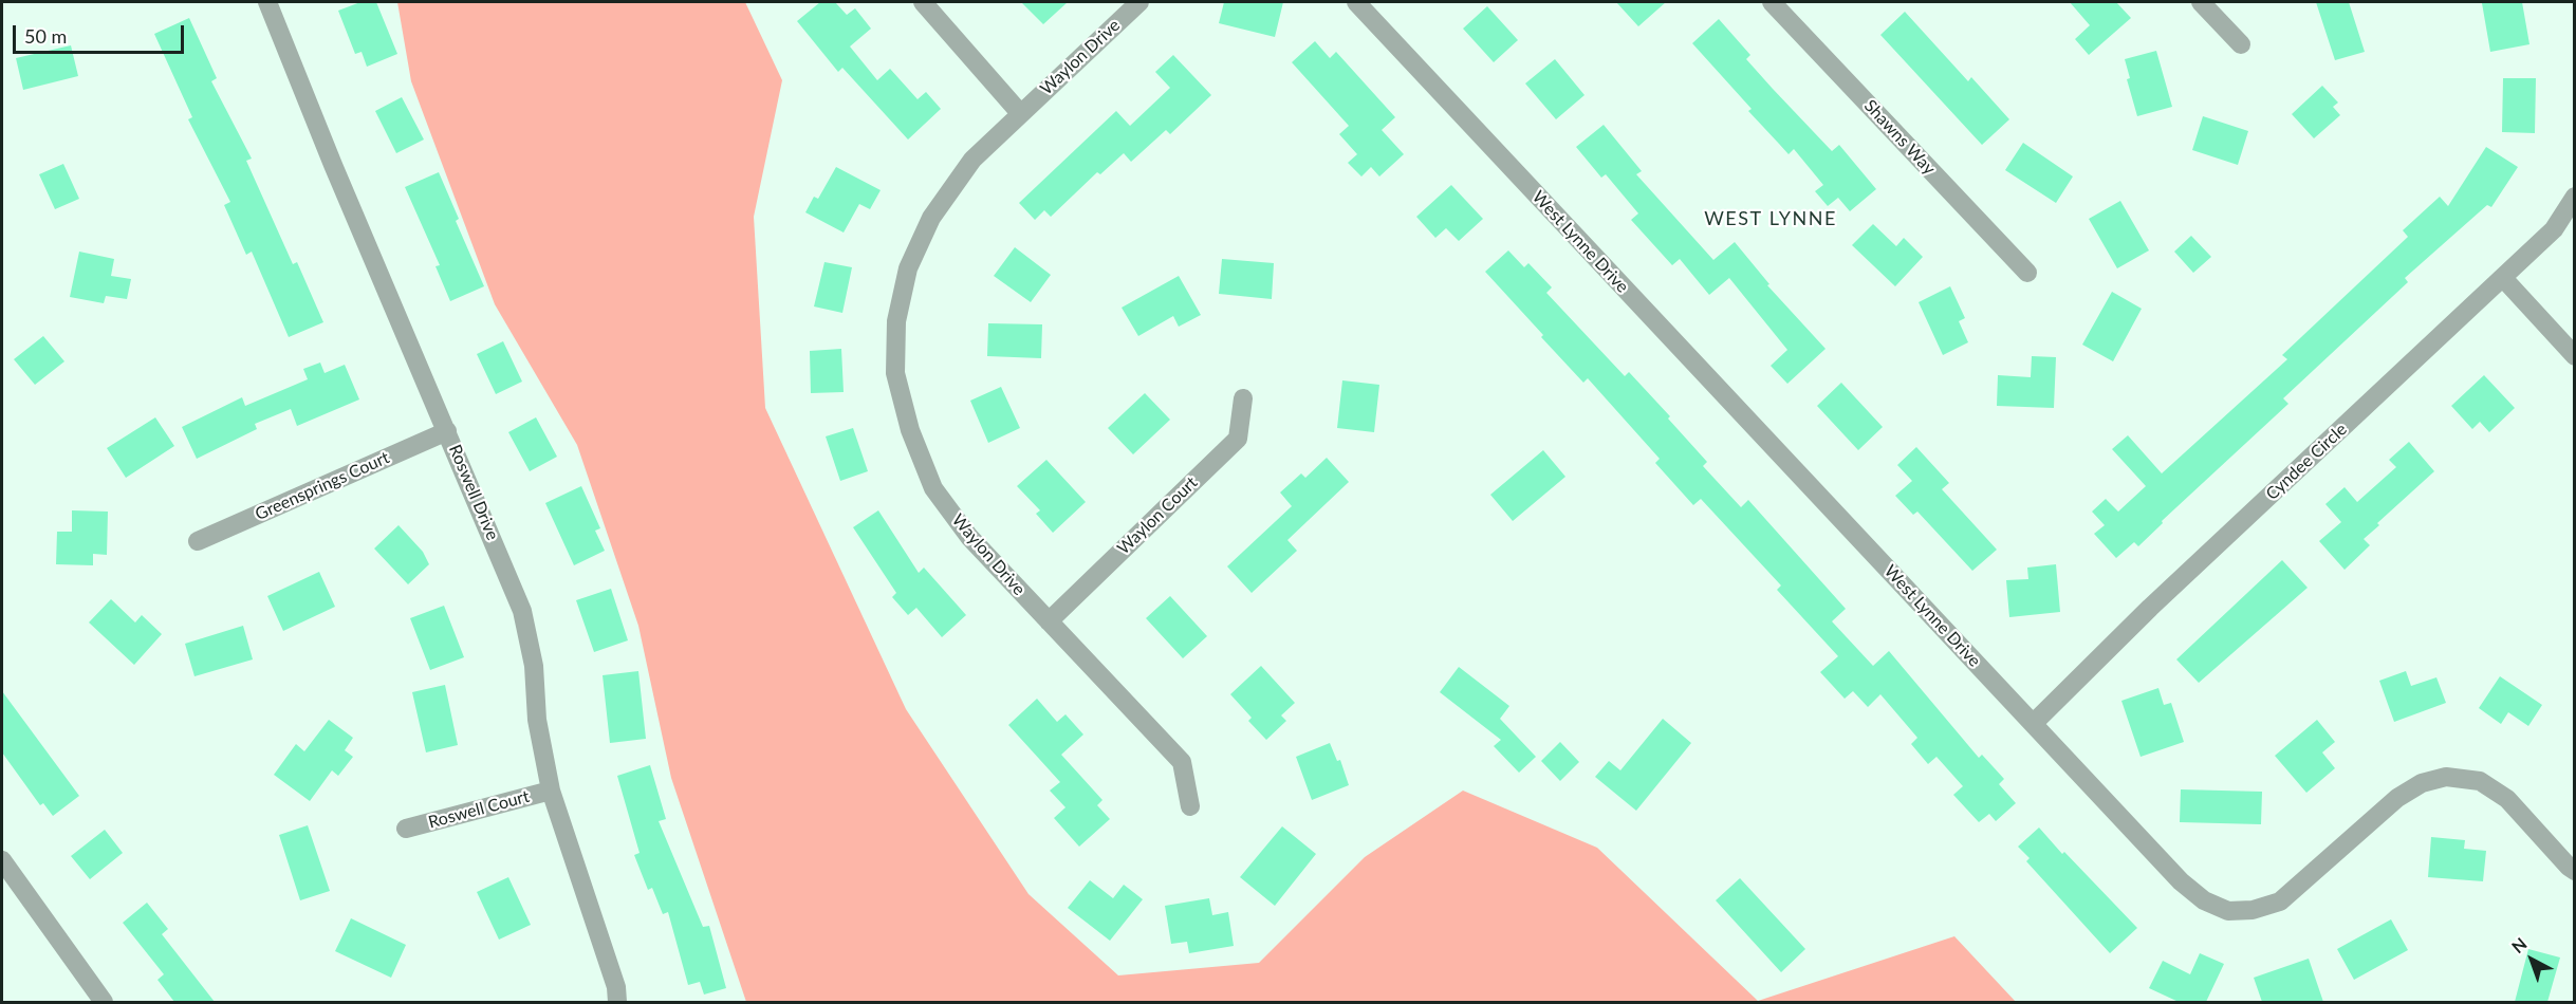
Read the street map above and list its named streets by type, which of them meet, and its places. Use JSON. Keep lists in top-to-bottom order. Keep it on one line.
{"streets":{"street":["Waylon Drive","Shawns Way","West Lynne Drive","Cyndee Circle","Greensprings Court","Roswell Drive","Waylon Court","Roswell Court"]},"crossings":[["Waylon Drive","Waylon Court"],["West Lynne Drive","Cyndee Circle"],["Greensprings Court","Roswell Drive"],["Roswell Drive","Roswell Court"]],"districts":["WEST LYNNE"],"scale_bar":"50 m","north":"top left"}
